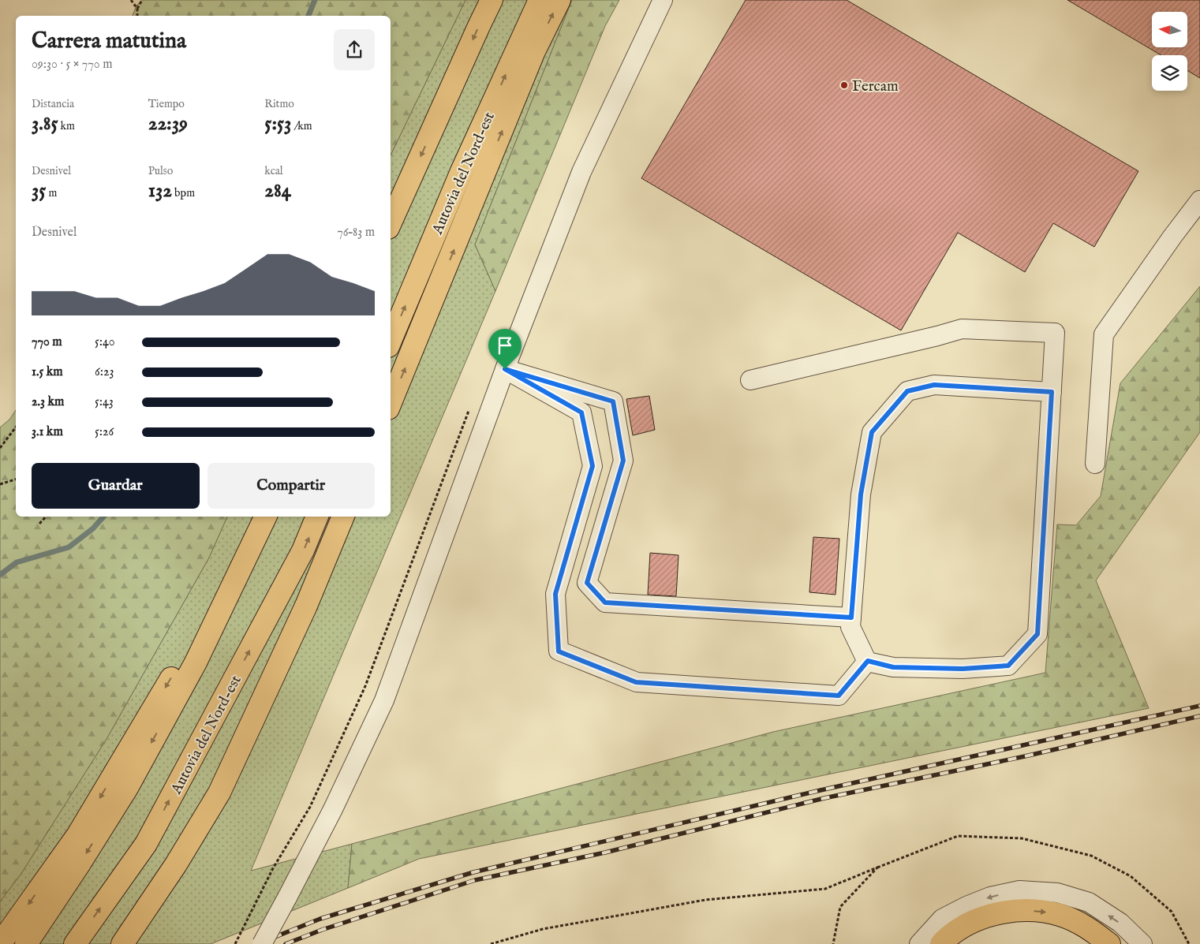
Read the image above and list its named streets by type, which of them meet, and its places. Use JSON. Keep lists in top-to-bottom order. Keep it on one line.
{"streets":{"highway":["Autovia del Nord-est"]},"places":["Fercam"],"north":"left","page":{"heading":["Carrera matutina","09:30 · 5 × 770 m"],"stats":[["Distancia","3.85 km"],["Tiempo","22:39"],["Ritmo","5:53 /km"],["Desnivel","35 m"],["Pulso","132 bpm"],["kcal","284"]],"chart":["Desnivel","76–83 m"],"list":[{"name":"770 m","note":"5:40"},{"name":"1.5 km","note":"6:23"},{"name":"2.3 km","note":"5:43"},{"name":"3.1 km","note":"5:26"}],"buttons":["Guardar","Compartir"]}}
